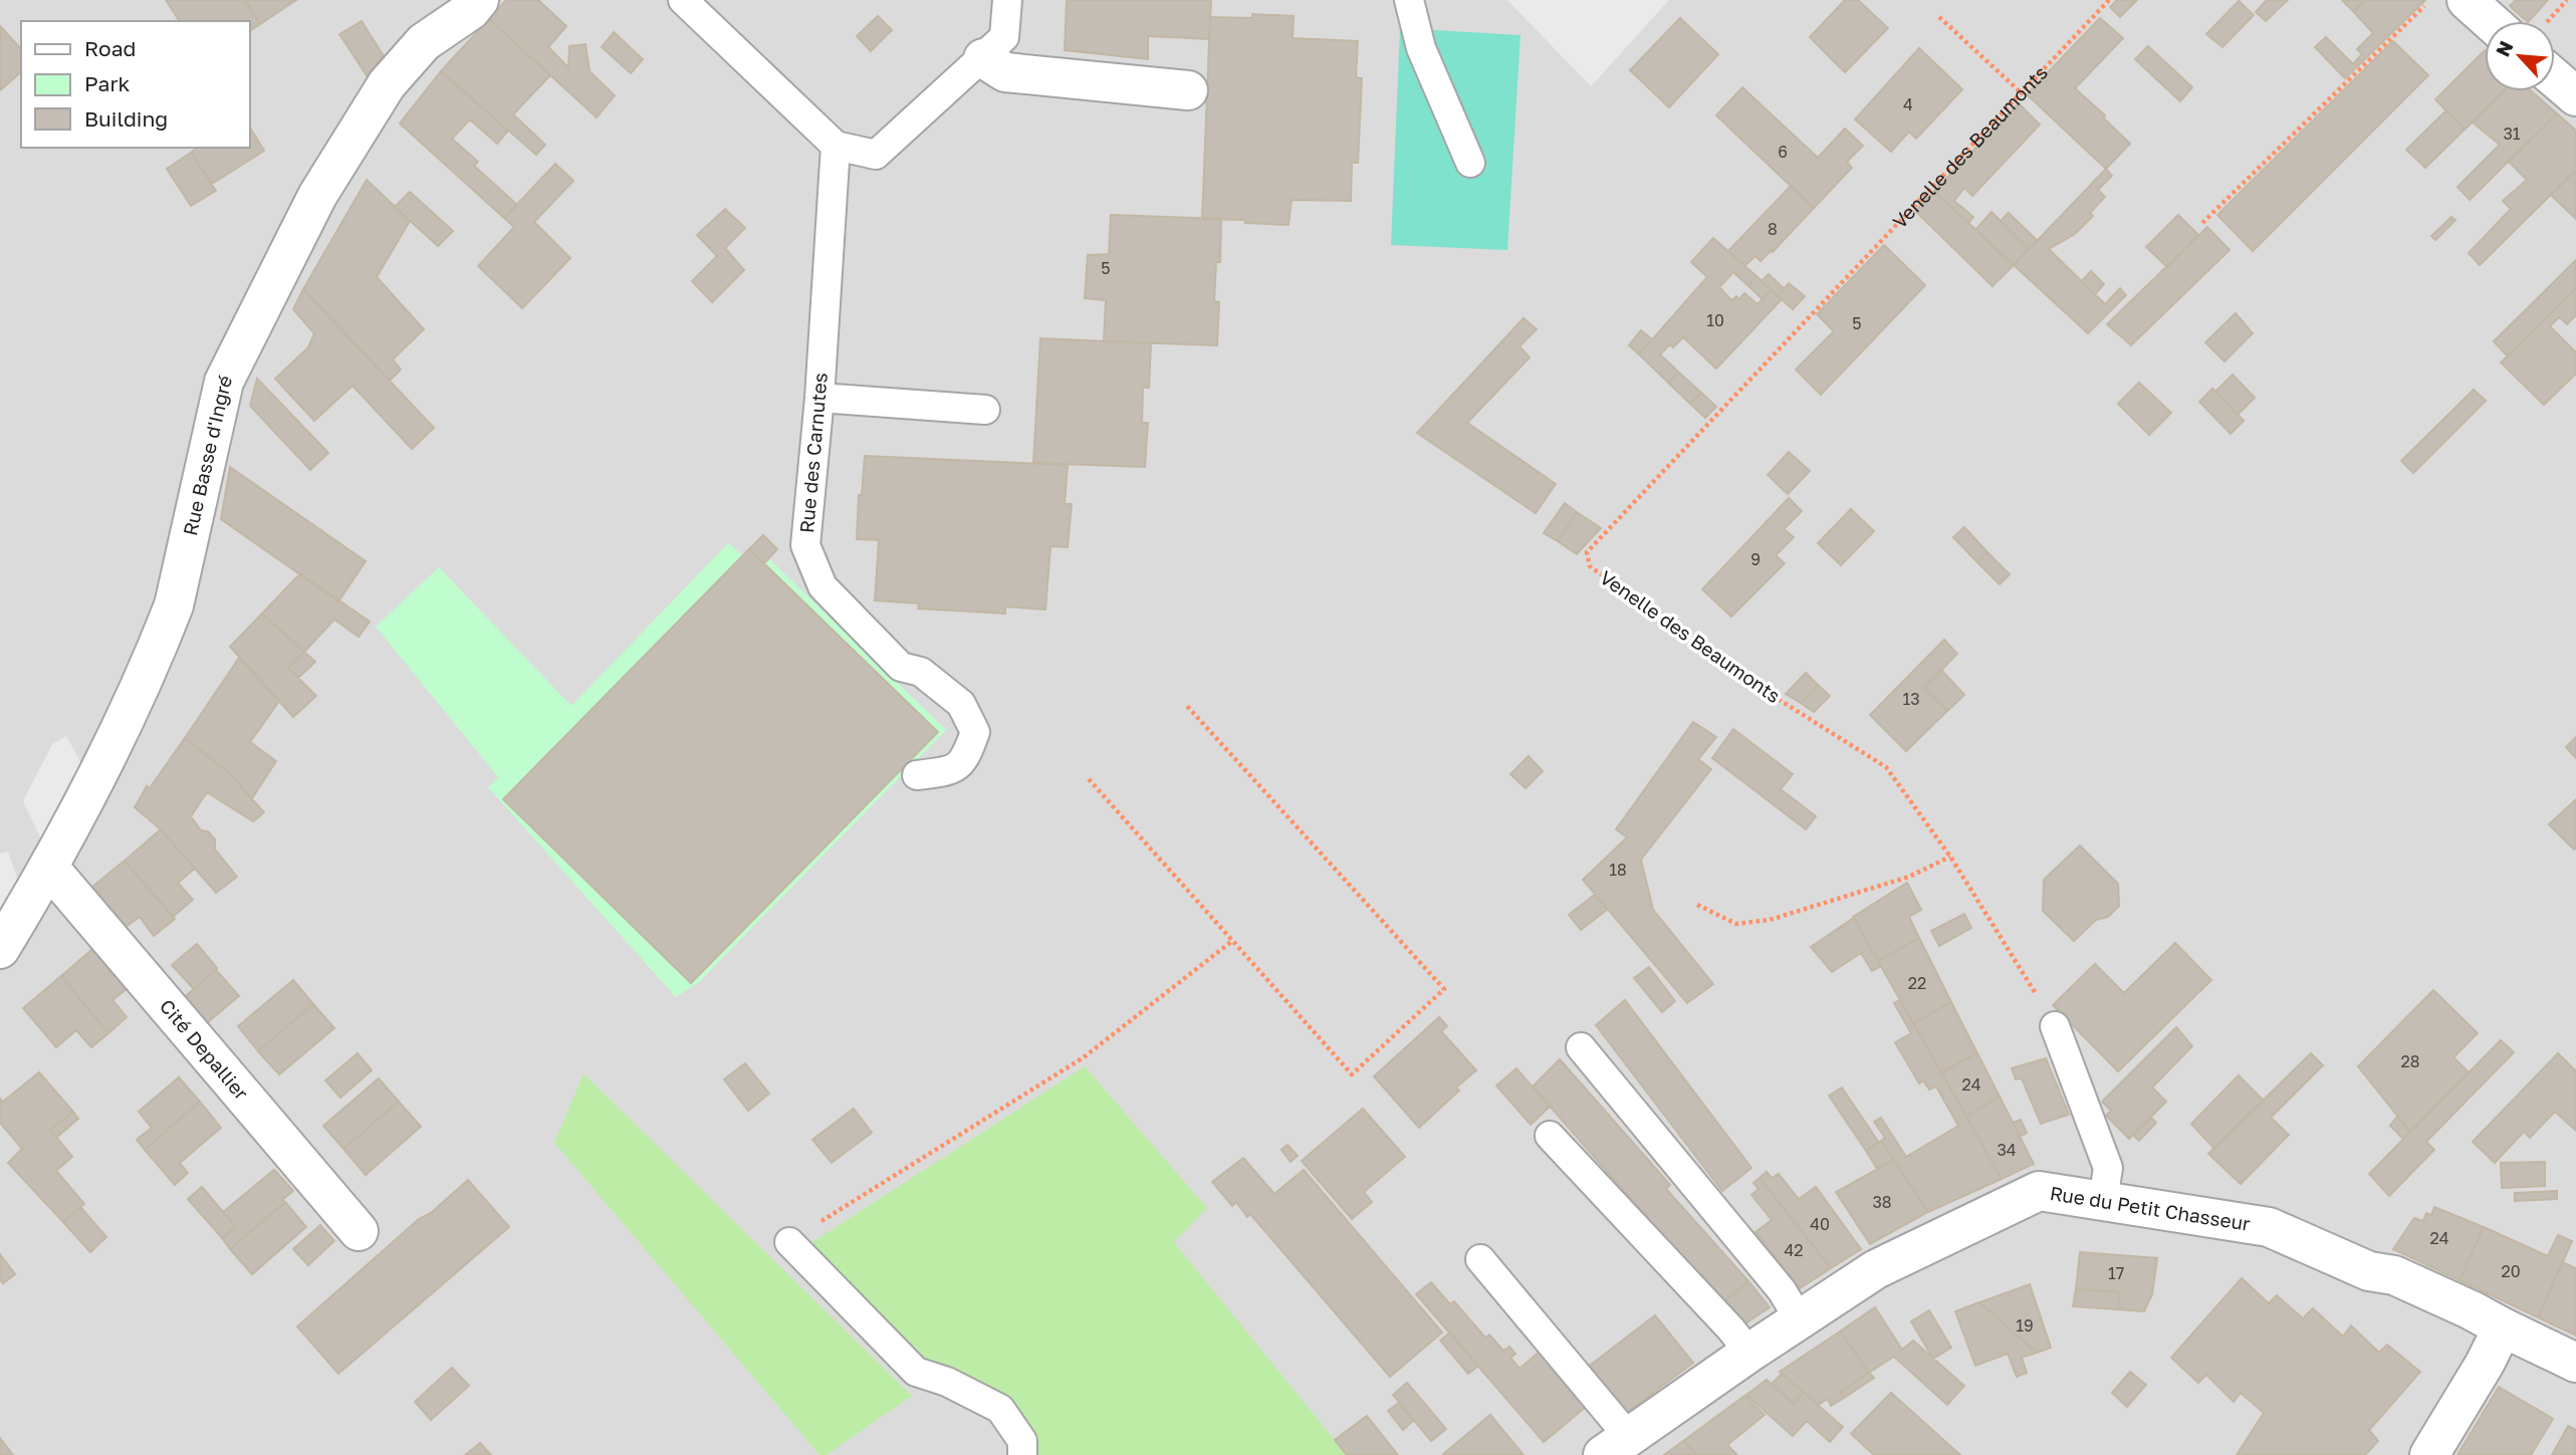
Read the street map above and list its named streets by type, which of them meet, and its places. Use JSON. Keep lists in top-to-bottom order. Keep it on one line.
{"streets":{"street":["Rue Basse d'Ingré","Cité Depallier","Rue du Petit Chasseur"],"lane":["Rue des Carnutes"],"path":["Venelle des Beaumonts"]},"crossings":[["Rue Basse d'Ingré","Cité Depallier"]],"house_numbers":["4","31","6","8","5","10","5","9","13","18","22","28","24","34","38","40","24","42","20","17","19"],"legend":["Road","Park","Building"],"north":"top left"}
